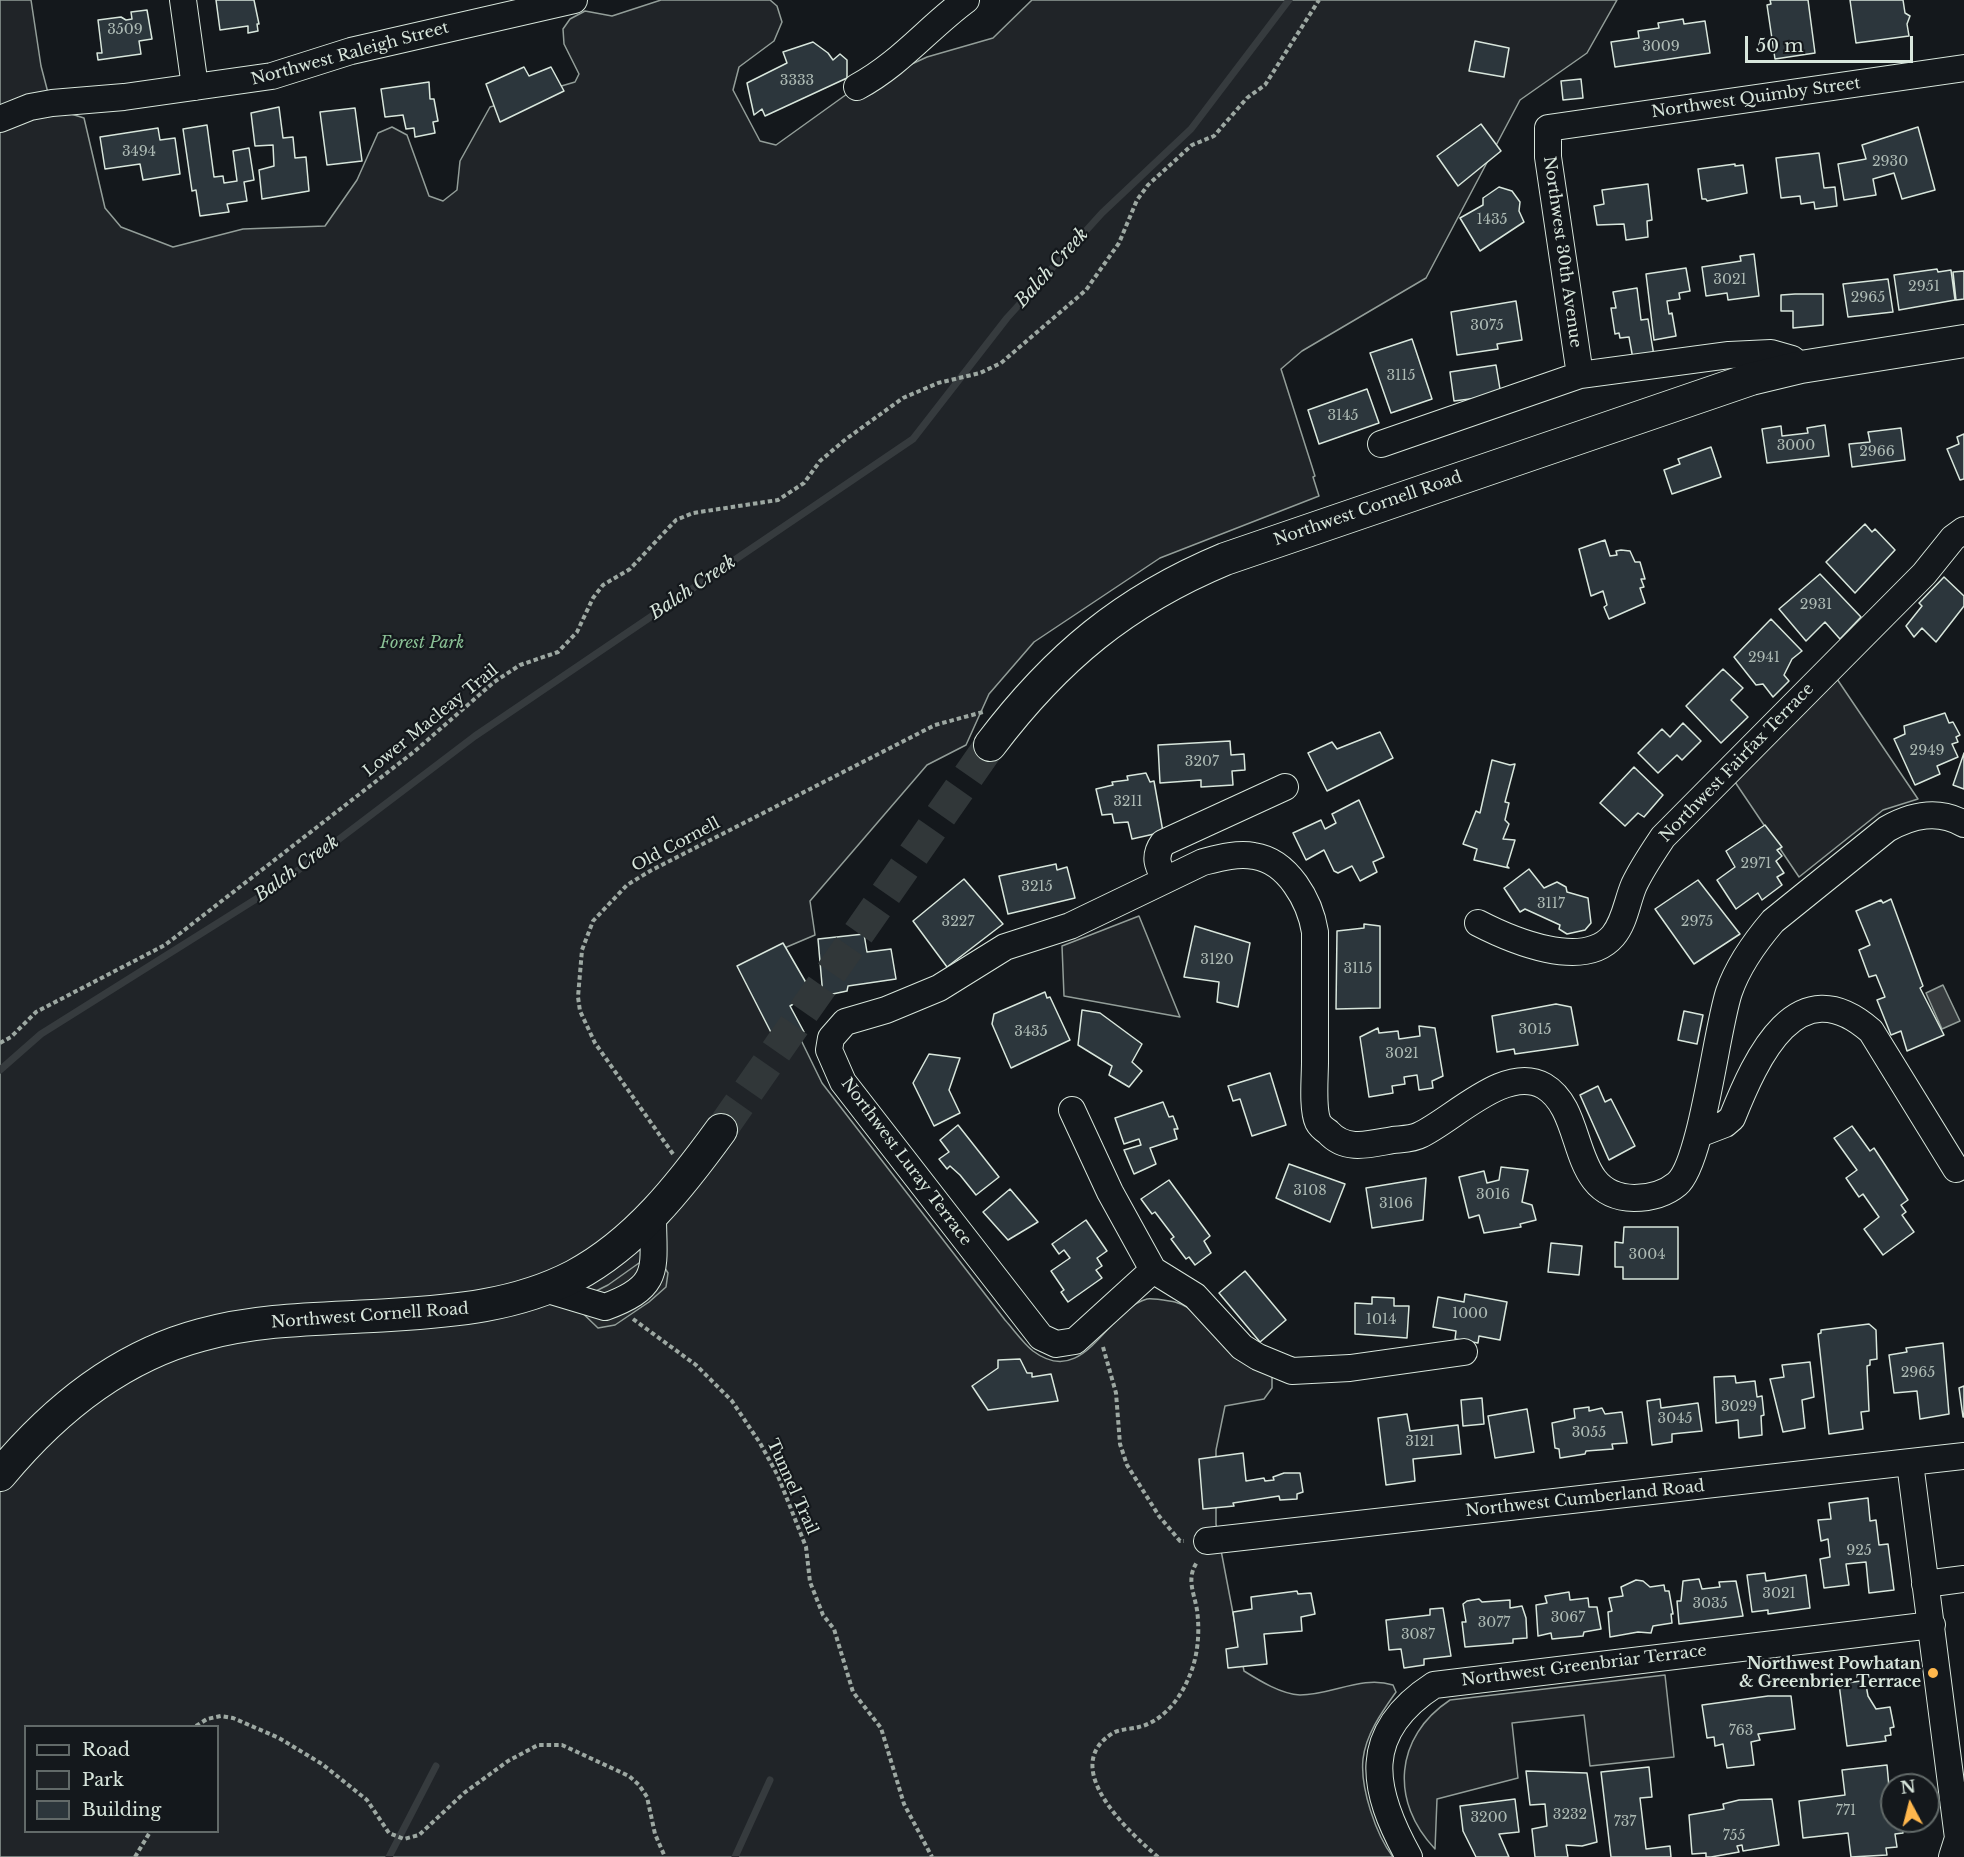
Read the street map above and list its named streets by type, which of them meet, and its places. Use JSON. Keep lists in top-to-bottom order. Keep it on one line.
{"streets":{"main road":["Northwest Cornell Road"],"street":["Northwest Raleigh Street","Northwest Quimby Street","Northwest 30th Avenue","Northwest Fairfax Terrace","Northwest Luray Terrace","Northwest Cumberland Road","Northwest Greenbriar Terrace"],"path":["Lower Macleay Trail","Old Cornell","Tunnel Trail"]},"crossings":[["Northwest Quimby Street","Northwest 30th Avenue"],["Northwest Cornell Road","Old Cornell"]],"water":["Balch Creek"],"parks":["Forest Park"],"places":["Northwest Powhatan & Greenbrier Terrace"],"house_numbers":["3509","3009","3333","3494","2930","1435","3021","2951","2965","3075","3115","3145","3000","2966","2931","2941","2949","3207","3211","2971","3215","3117","3227","2975","3120","3115","3015","3435","3021","3108","3016","3106","3004","1000","1014","2965","3029","3045","3055","3121","925","3021","3035","3067","3077","3087","763","771","3232","3200","737","755"],"legend":["Road","Park","Building"],"scale_bar":"50 m","north":"top"}
